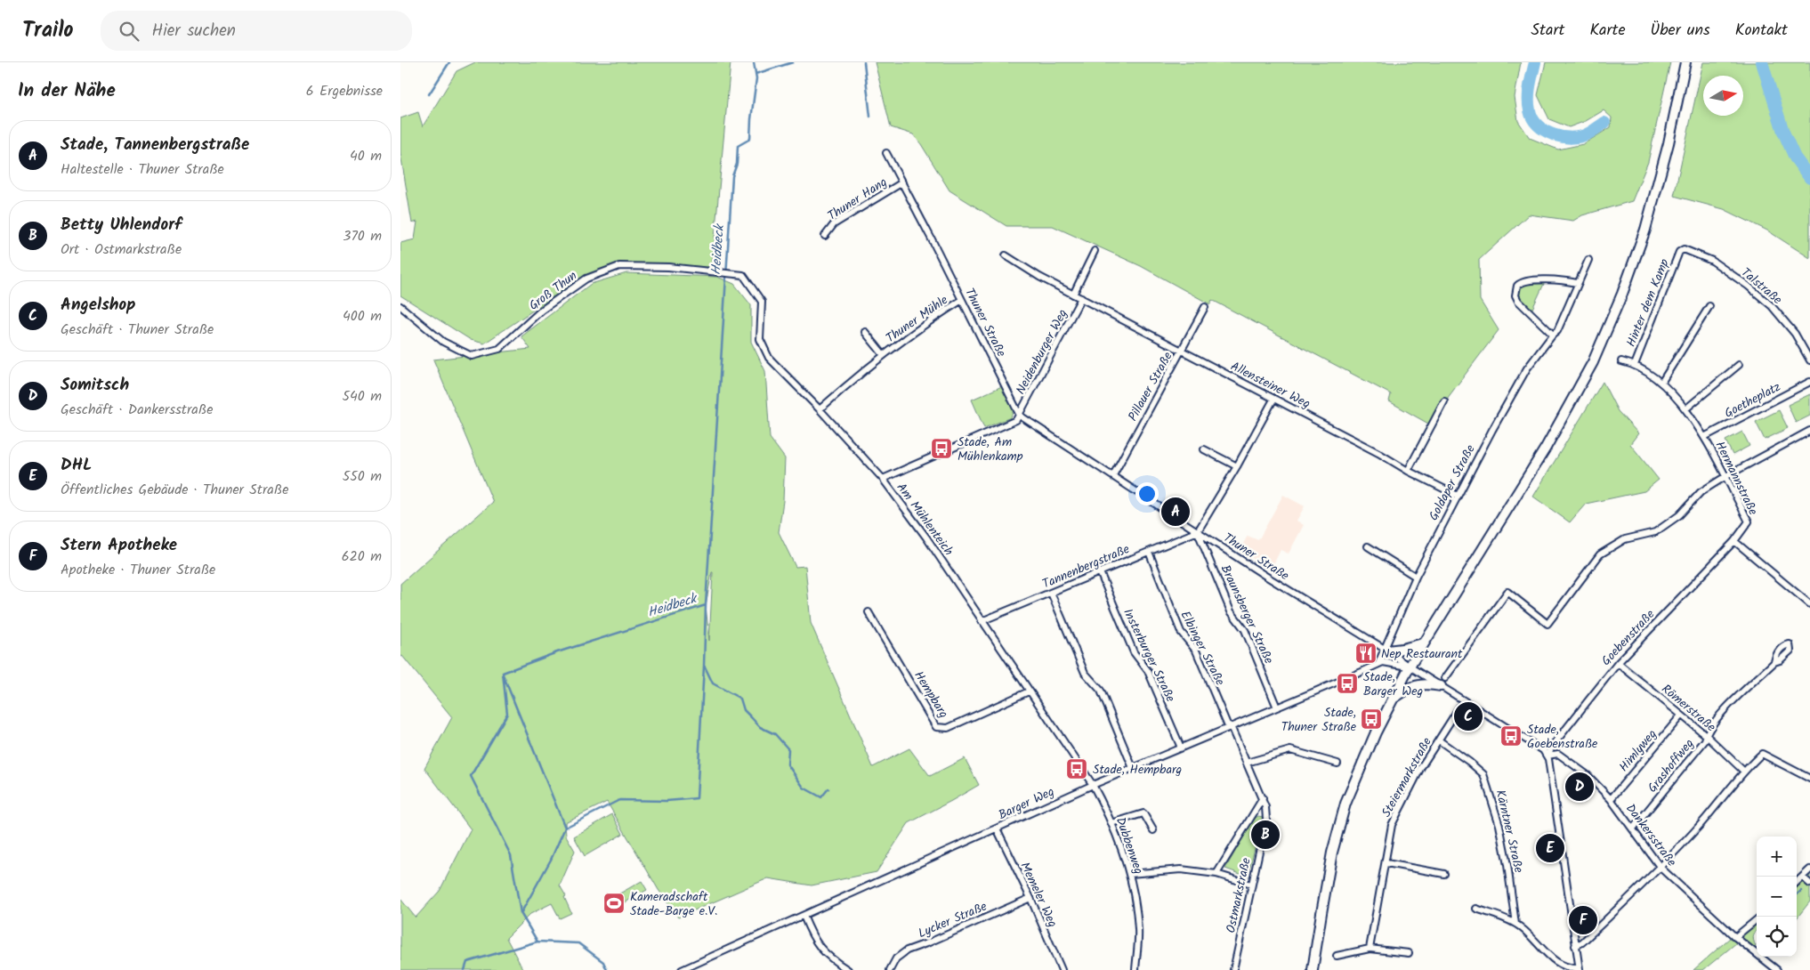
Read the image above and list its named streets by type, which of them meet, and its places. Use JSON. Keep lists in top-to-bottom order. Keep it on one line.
{"streets":{"street":["Thuner Hang","Talstraße","Groß Thun","Hinter dem Kamp","Thuner Mühle","Thuner Straße","Neidenburger Weg","Allensteiner Weg","Pillauer Straße","Goetheplatz","Hermannstraße","Goldaper Straße","Am Mühlenteich","Tannenbergstraße","Braunsberger Straße","Goebenstraße","Elbinger Straße","Insterburger Straße","Hempbarg","Römerstraße","Himlyweg","Grashoffweg","Steiermarkstraße","Barger Weg","Kärntner Straße","Dankersstraße","Dubbenweg","Memeler Weg","Ostmarkstraße","Lycker Straße"]},"crossings":[["Thuner Hang","Thuner Straße"],["Talstraße","Hinter dem Kamp"],["Groß Thun","Am Mühlenteich"],["Hinter dem Kamp","Hermannstraße"],["Thuner Mühle","Thuner Straße"],["Thuner Mühle","Am Mühlenteich"],["Thuner Straße","Neidenburger Weg"],["Thuner Straße","Pillauer Straße"],["Thuner Straße","Goldaper Straße"],["Thuner Straße","Tannenbergstraße"],["Thuner Straße","Braunsberger Straße"],["Thuner Straße","Goebenstraße"],["Thuner Straße","Steiermarkstraße"],["Thuner Straße","Dankersstraße"],["Neidenburger Weg","Allensteiner Weg"],["Allensteiner Weg","Pillauer Straße"],["Allensteiner Weg","Goldaper Straße"],["Goetheplatz","Hermannstraße"],["Hermannstraße","Goebenstraße"],["Goldaper Straße","Barger Weg"],["Am Mühlenteich","Tannenbergstraße"],["Am Mühlenteich","Hempbarg"],["Am Mühlenteich","Barger Weg"],["Am Mühlenteich","Dubbenweg"],["Tannenbergstraße","Braunsberger Straße"],["Tannenbergstraße","Elbinger Straße"],["Tannenbergstraße","Insterburger Straße"],["Braunsberger Straße","Barger Weg"],["Goebenstraße","Römerstraße"],["Goebenstraße","Dankersstraße"],["Elbinger Straße","Barger Weg"],["Elbinger Straße","Ostmarkstraße"],["Insterburger Straße","Barger Weg"],["Römerstraße","Himlyweg"],["Römerstraße","Grashoffweg"],["Himlyweg","Dankersstraße"],["Grashoffweg","Dankersstraße"],["Steiermarkstraße","Kärntner Straße"],["Barger Weg","Dubbenweg"],["Barger Weg","Memeler Weg"],["Barger Weg","Ostmarkstraße"],["Memeler Weg","Lycker Straße"]],"water":["Heidbeck"],"places":{"bus stop":["Stade, Am Mühlenkamp","Stade, Barger Weg","Stade, Thuner Straße","Stade, Goebenstraße","Stade, Hempbarg"],"restaurant":["Nep Restaurant"],"sports":["Kameradschaft Stade-Barge e.V."]},"north":"right","page":{"header":"Trailo","search":"Hier suchen","nav":["Start","Karte","Über uns","Kontakt"],"heading":["In der Nähe","6 Ergebnisse"],"list":[{"mark":"A","name":"Stade, Tannenbergstraße","note":"Haltestelle · Thuner Straße","value":"40 m"},{"mark":"B","name":"Betty Uhlendorf","note":"Ort · Ostmarkstraße","value":"370 m"},{"mark":"C","name":"Angelshop","note":"Geschäft · Thuner Straße","value":"400 m"},{"mark":"D","name":"Somitsch","note":"Geschäft · Dankersstraße","value":"540 m"},{"mark":"E","name":"DHL","note":"Öffentliches Gebäude · Thuner Straße","value":"550 m"},{"mark":"F","name":"Stern Apotheke","note":"Apotheke · Thuner Straße","value":"620 m"}],"pins":["A","C","D","B","E","F"],"map_buttons":["+","−"]}}
